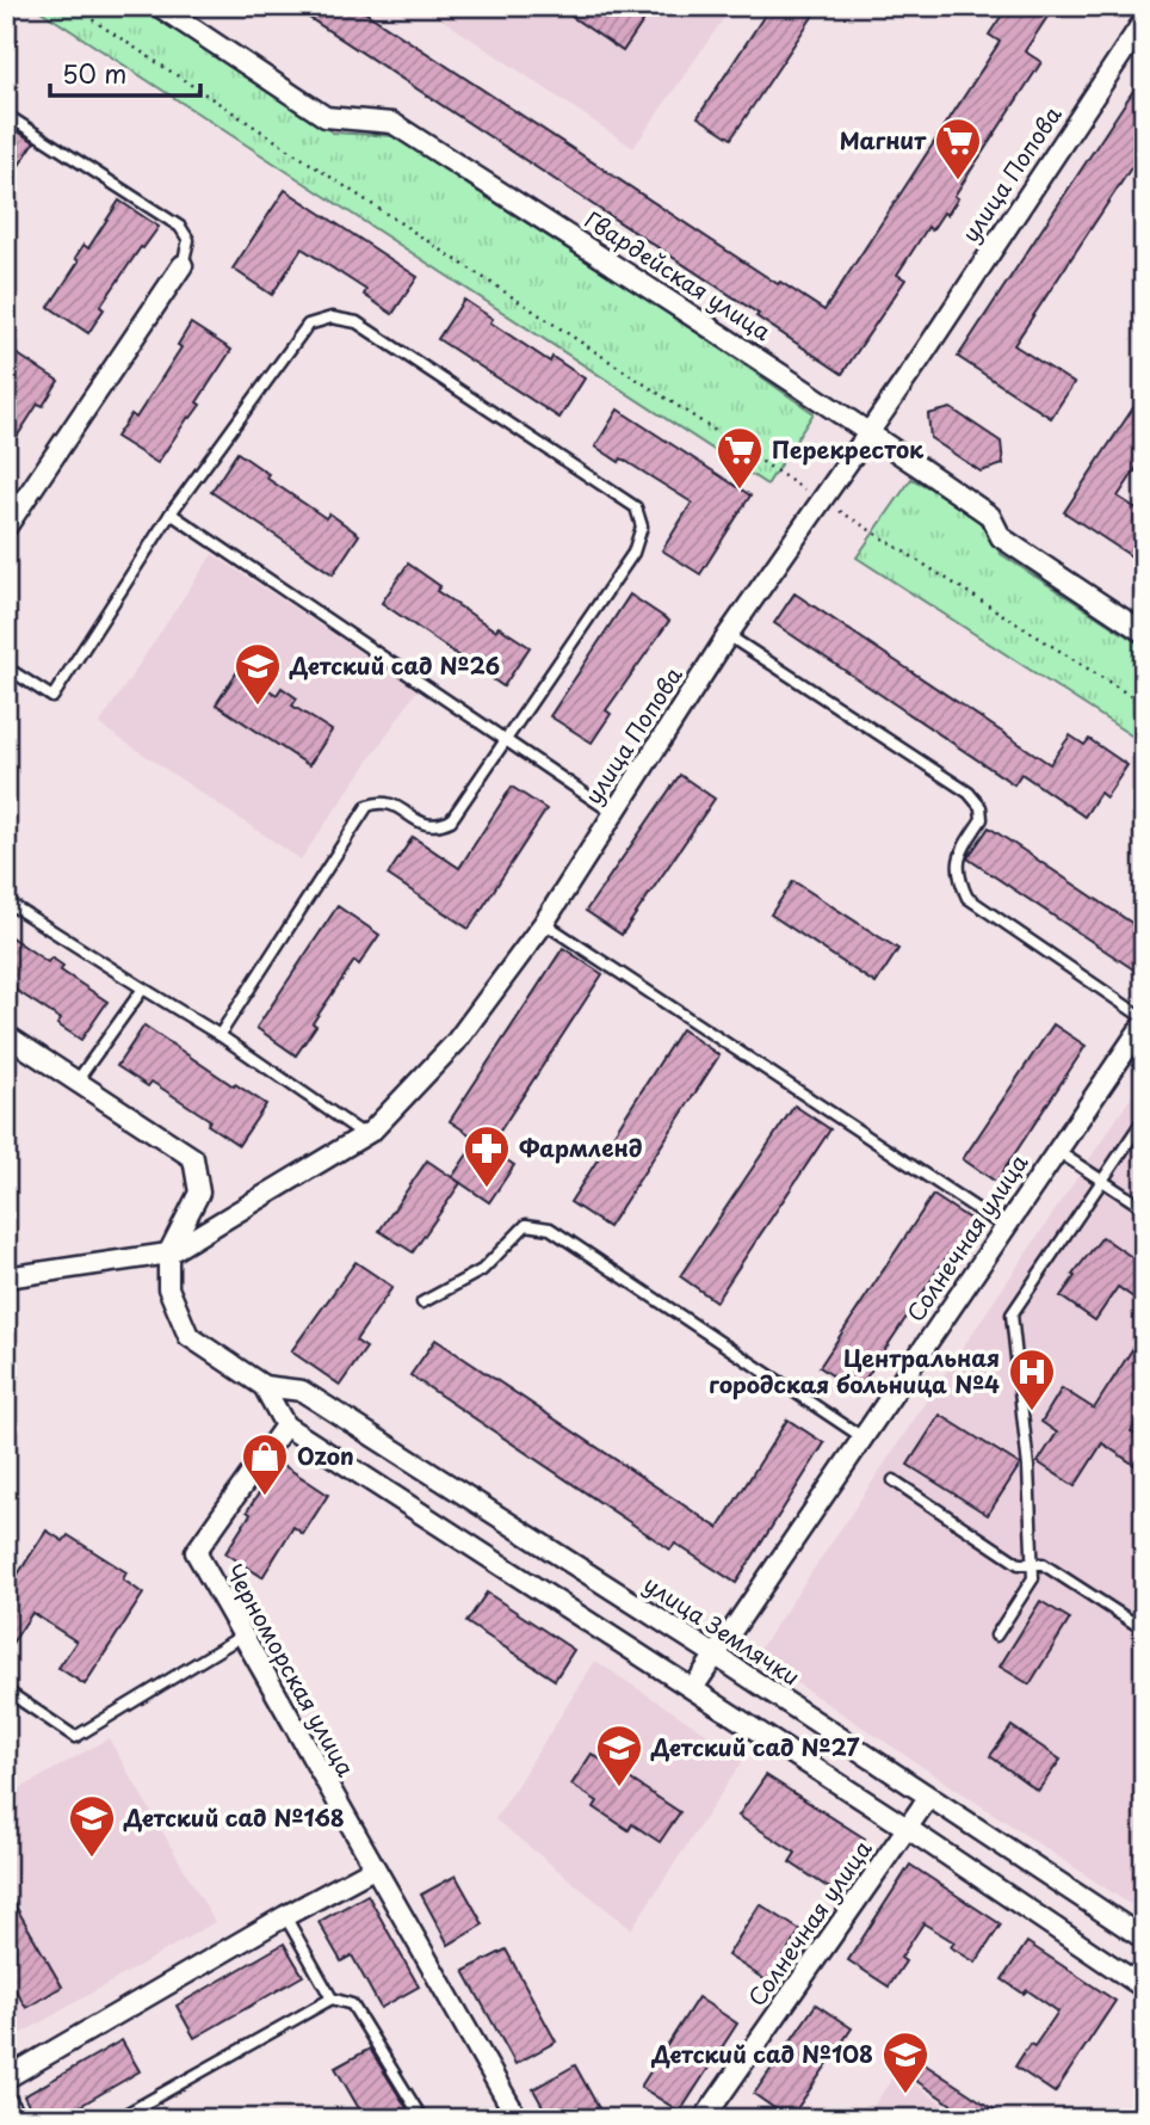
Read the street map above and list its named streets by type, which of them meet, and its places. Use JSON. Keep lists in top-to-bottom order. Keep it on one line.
{"streets":{"street":["улица Попова","Гвардейская улица","Солнечная улица","улица Землячки","Черноморская улица"]},"crossings":[["улица Попова","Гвардейская улица"],["Солнечная улица","улица Землячки"]],"places":{"supermarket":["Магнит","Перекресток"],"school or university":["Детский сад №26","Детский сад №27","Детский сад №168","Детский сад №108"],"pharmacy":["Фармленд"],"hospital":["Центральная городская больница №4"],"shop":["Ozon"]},"scale_bar":"50 m"}
